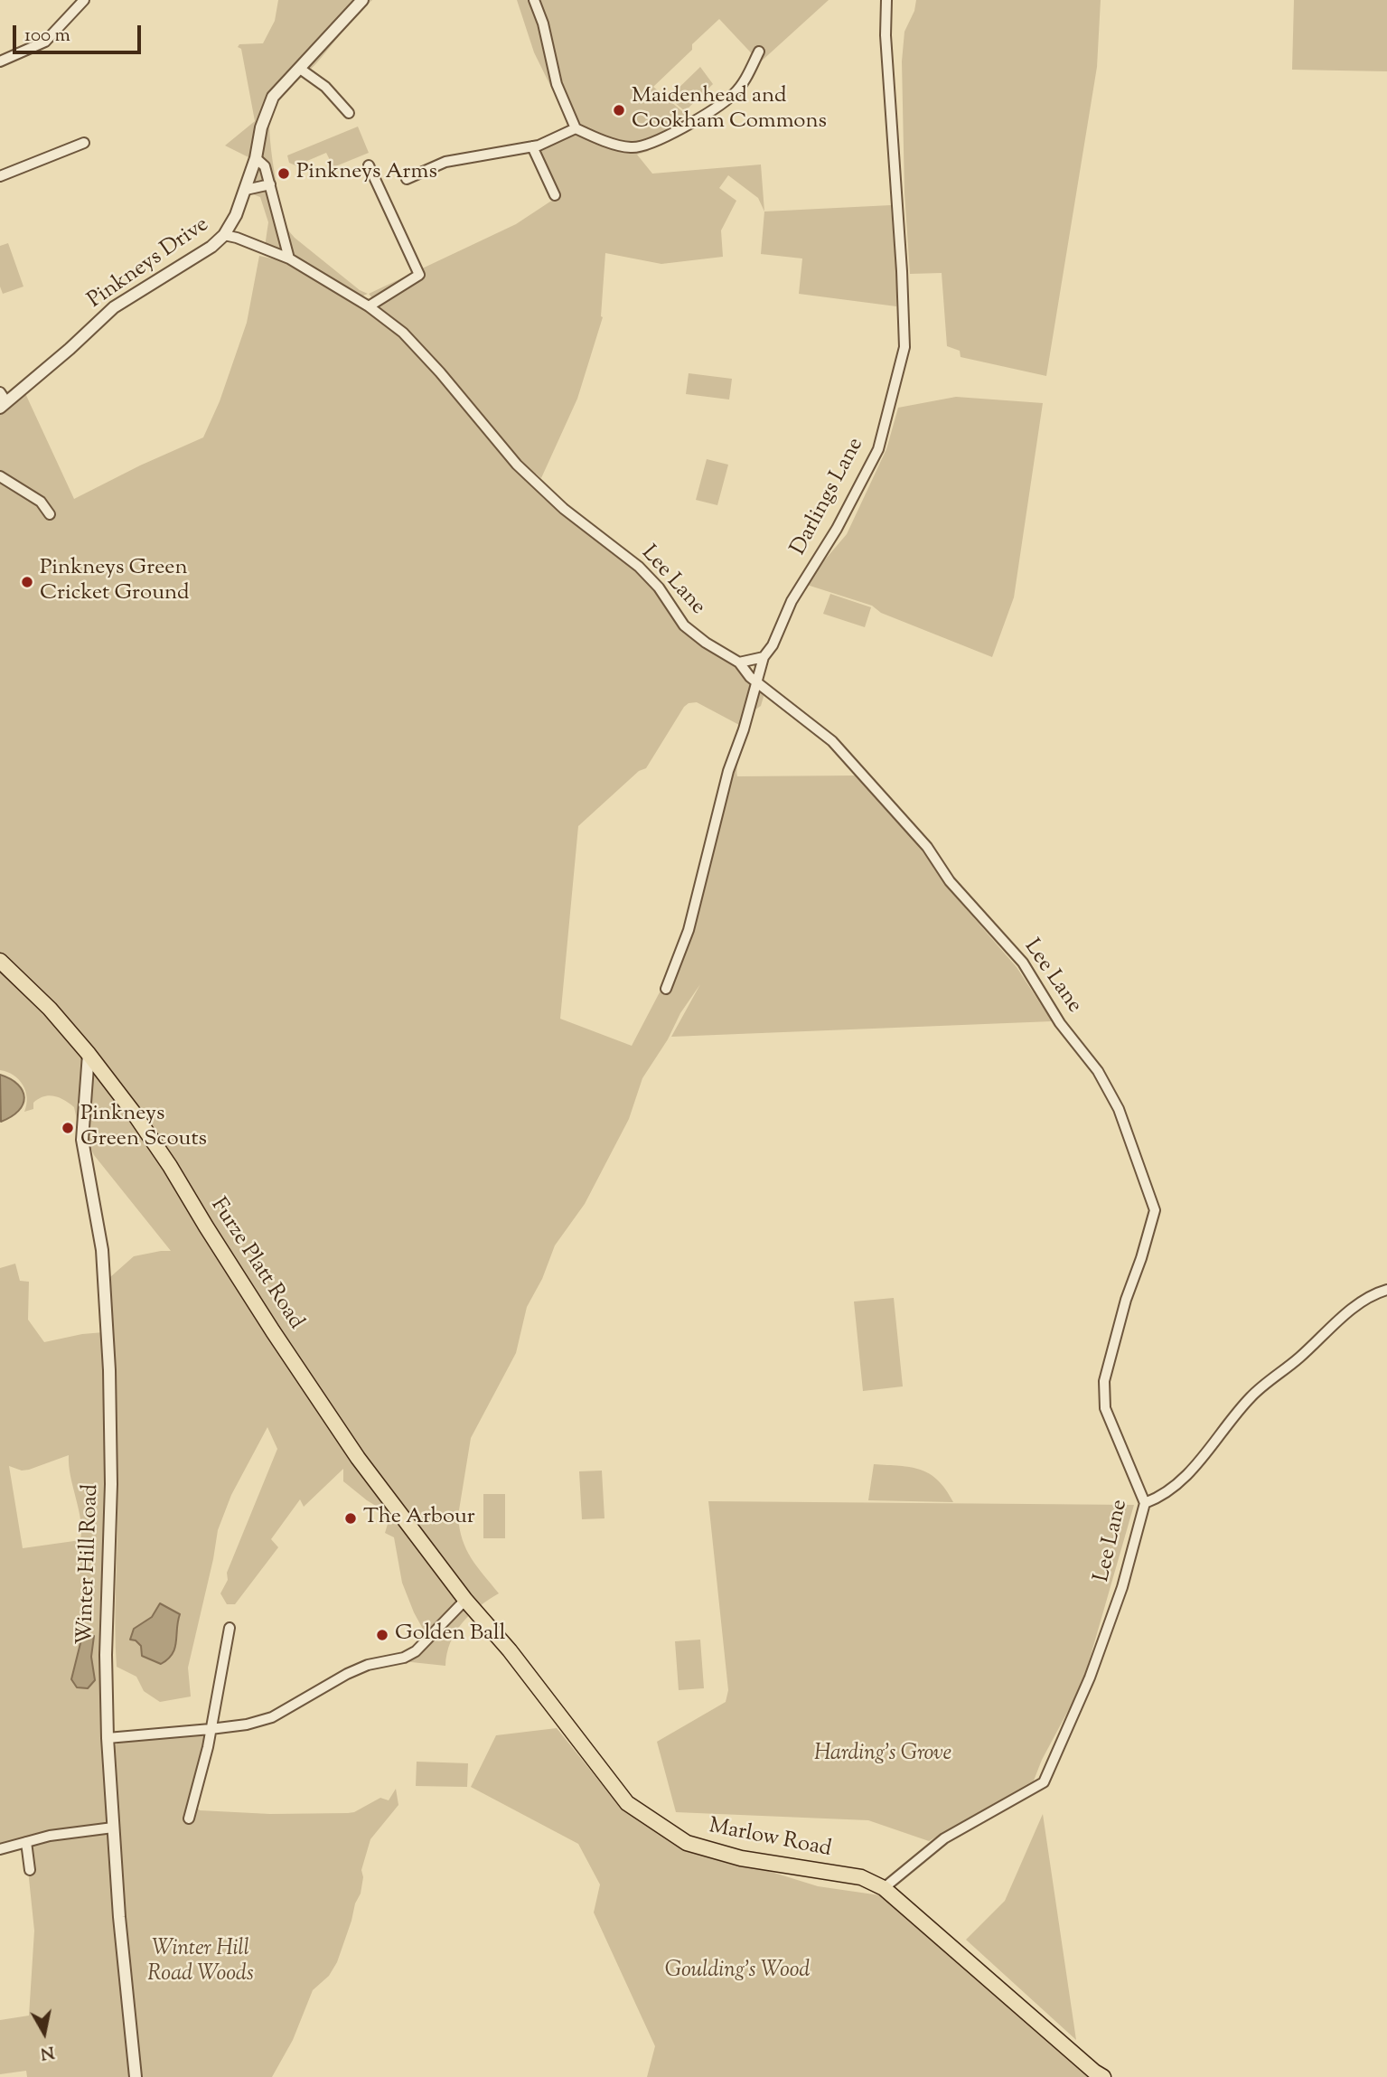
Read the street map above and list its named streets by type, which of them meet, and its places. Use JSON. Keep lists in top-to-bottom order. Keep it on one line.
{"streets":{"main road":["Furze Platt Road","Marlow Road"],"street":["Pinkneys Drive","Darlings Lane","Lee Lane","Winter Hill Road"]},"crossings":[["Pinkneys Drive","Lee Lane"],["Darlings Lane","Lee Lane"],["Lee Lane","Marlow Road"],["Furze Platt Road","Winter Hill Road"],["Furze Platt Road","Marlow Road"]],"parks":["Harding's Grove","Winter Hill Road Woods","Goulding's Wood"],"places":["Maidenhead and Cookham Commons","Pinkneys Arms","Pinkneys Green Cricket Ground","Pinkneys Green Scouts","The Arbour","Golden Ball"],"scale_bar":"100 m","north":"bottom"}
